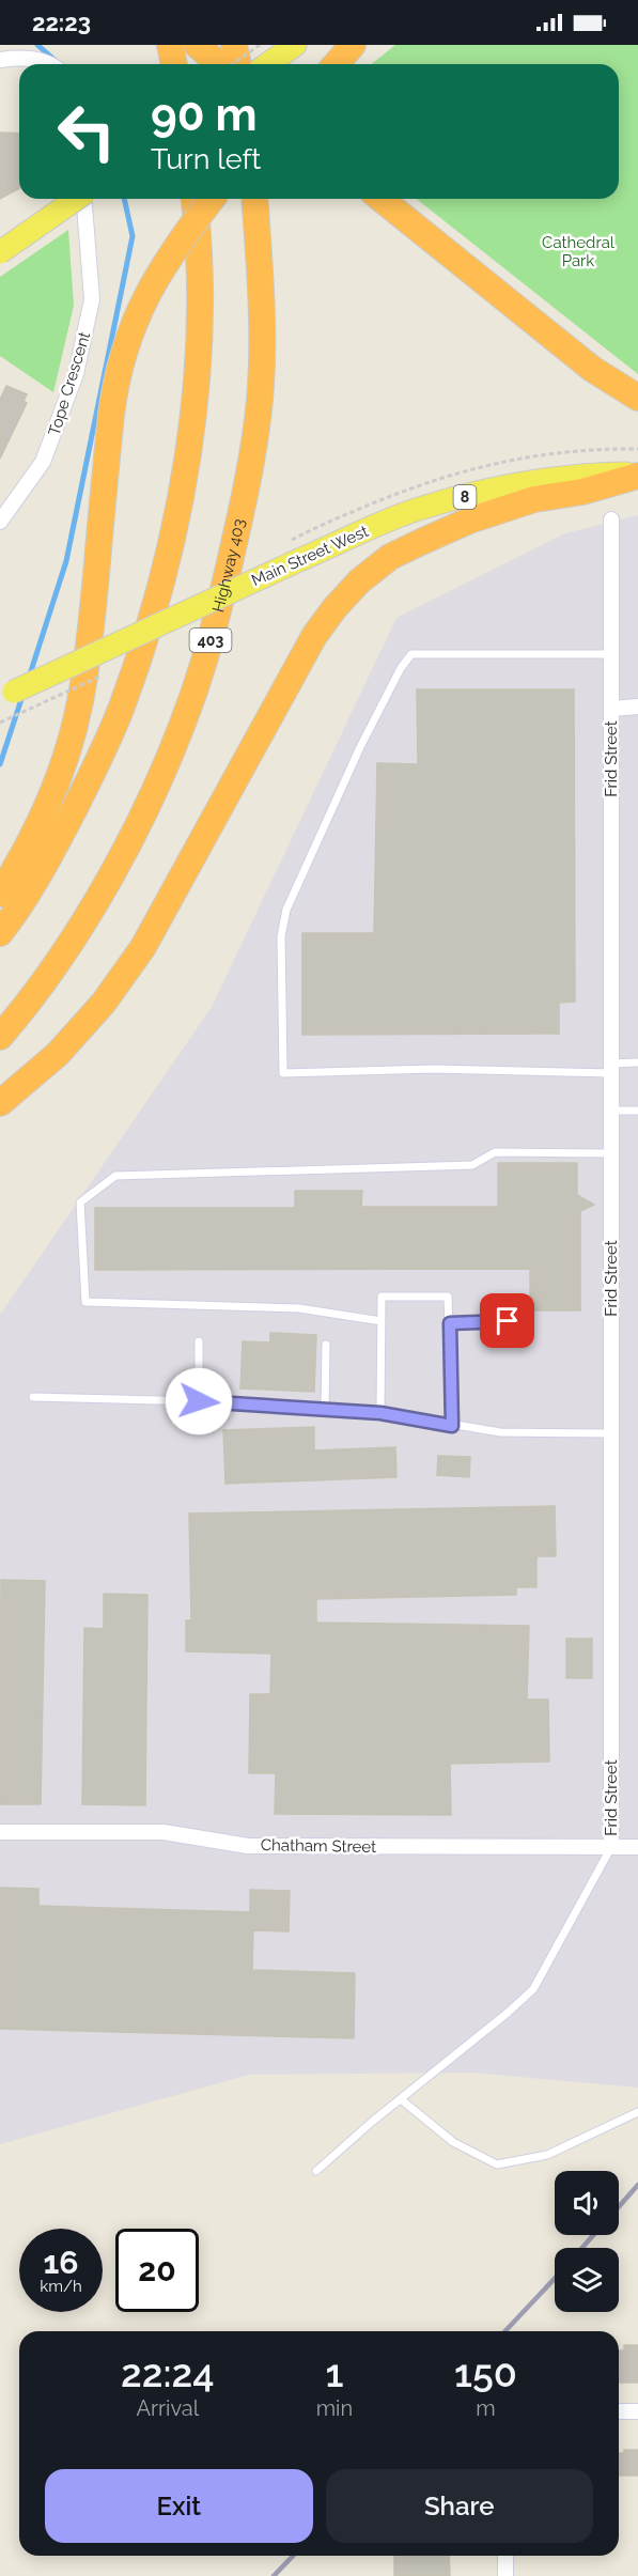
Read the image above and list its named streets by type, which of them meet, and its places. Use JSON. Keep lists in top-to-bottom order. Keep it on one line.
{"streets":{"highway":["Highway 403","403"],"main road":["8","Main Street West"],"street":["Tope Crescent","Frid Street","Chatham Street"]},"crossings":[["Frid Street","Chatham Street"]],"parks":["Cathedral Park"],"page":{"status":"22:23","turn":["90 m","Turn left"],"speed":"16 km/h","limit":"20","eta":["22:24","Arrival","1","min","150","m"],"buttons":["Exit","Share"]}}
